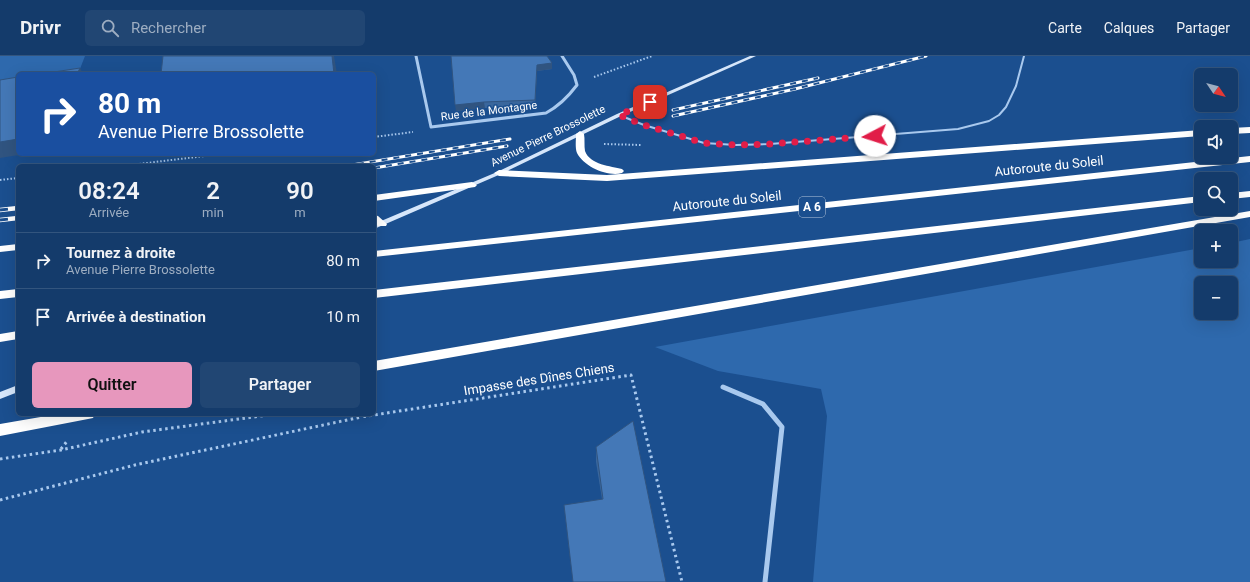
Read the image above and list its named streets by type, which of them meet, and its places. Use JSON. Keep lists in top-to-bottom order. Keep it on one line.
{"streets":{"highway":["Autoroute du Soleil","A 6"],"main road":["Avenue Pierre Brossolette"],"street":["Rue de la Montagne"],"path":["Impasse des Dînes Chiens"]},"north":"bottom right","page":{"header":"Drivr","search":"Rechercher","nav":["Carte","Calques","Partager"],"map_buttons":["+","−"],"turn":["80 m","Avenue Pierre Brossolette"],"eta":["08:24","Arrivée","2","min","90","m"],"list":[{"name":"Tournez à droite","note":"Avenue Pierre Brossolette","value":"80 m"},{"name":"Arrivée à destination","value":"10 m"}],"buttons":["Quitter","Partager"]}}
